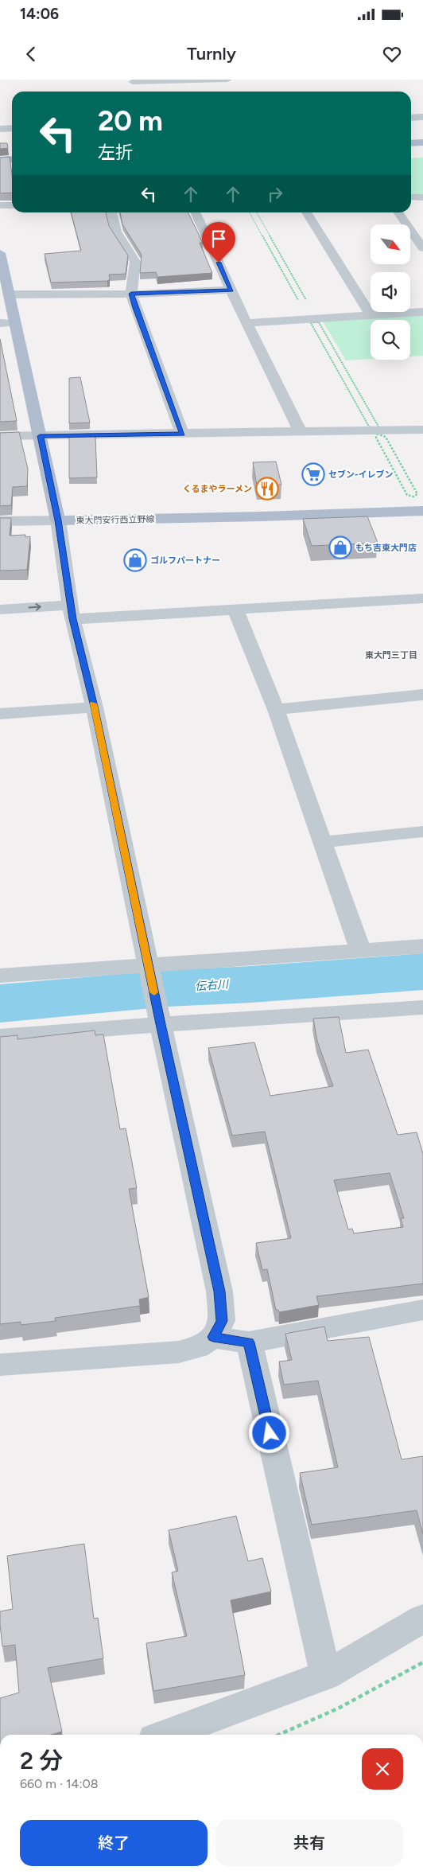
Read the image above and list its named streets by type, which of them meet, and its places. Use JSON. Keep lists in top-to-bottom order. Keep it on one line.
{"streets":{"main road":["東大門安行西立野線"]},"districts":["東大門三丁目"],"water":["伝右川"],"places":{"supermarket":["セブン-イレブン"],"restaurant":["くるまやラーメン"],"shop":["もち吉東大門店","ゴルフパートナー"]},"north":"bottom right","page":{"status":"14:06","header":"Turnly","turn":["20 m","左折"],"heading":["2 分","660 m · 14:08"],"buttons":["終了","共有"]}}
